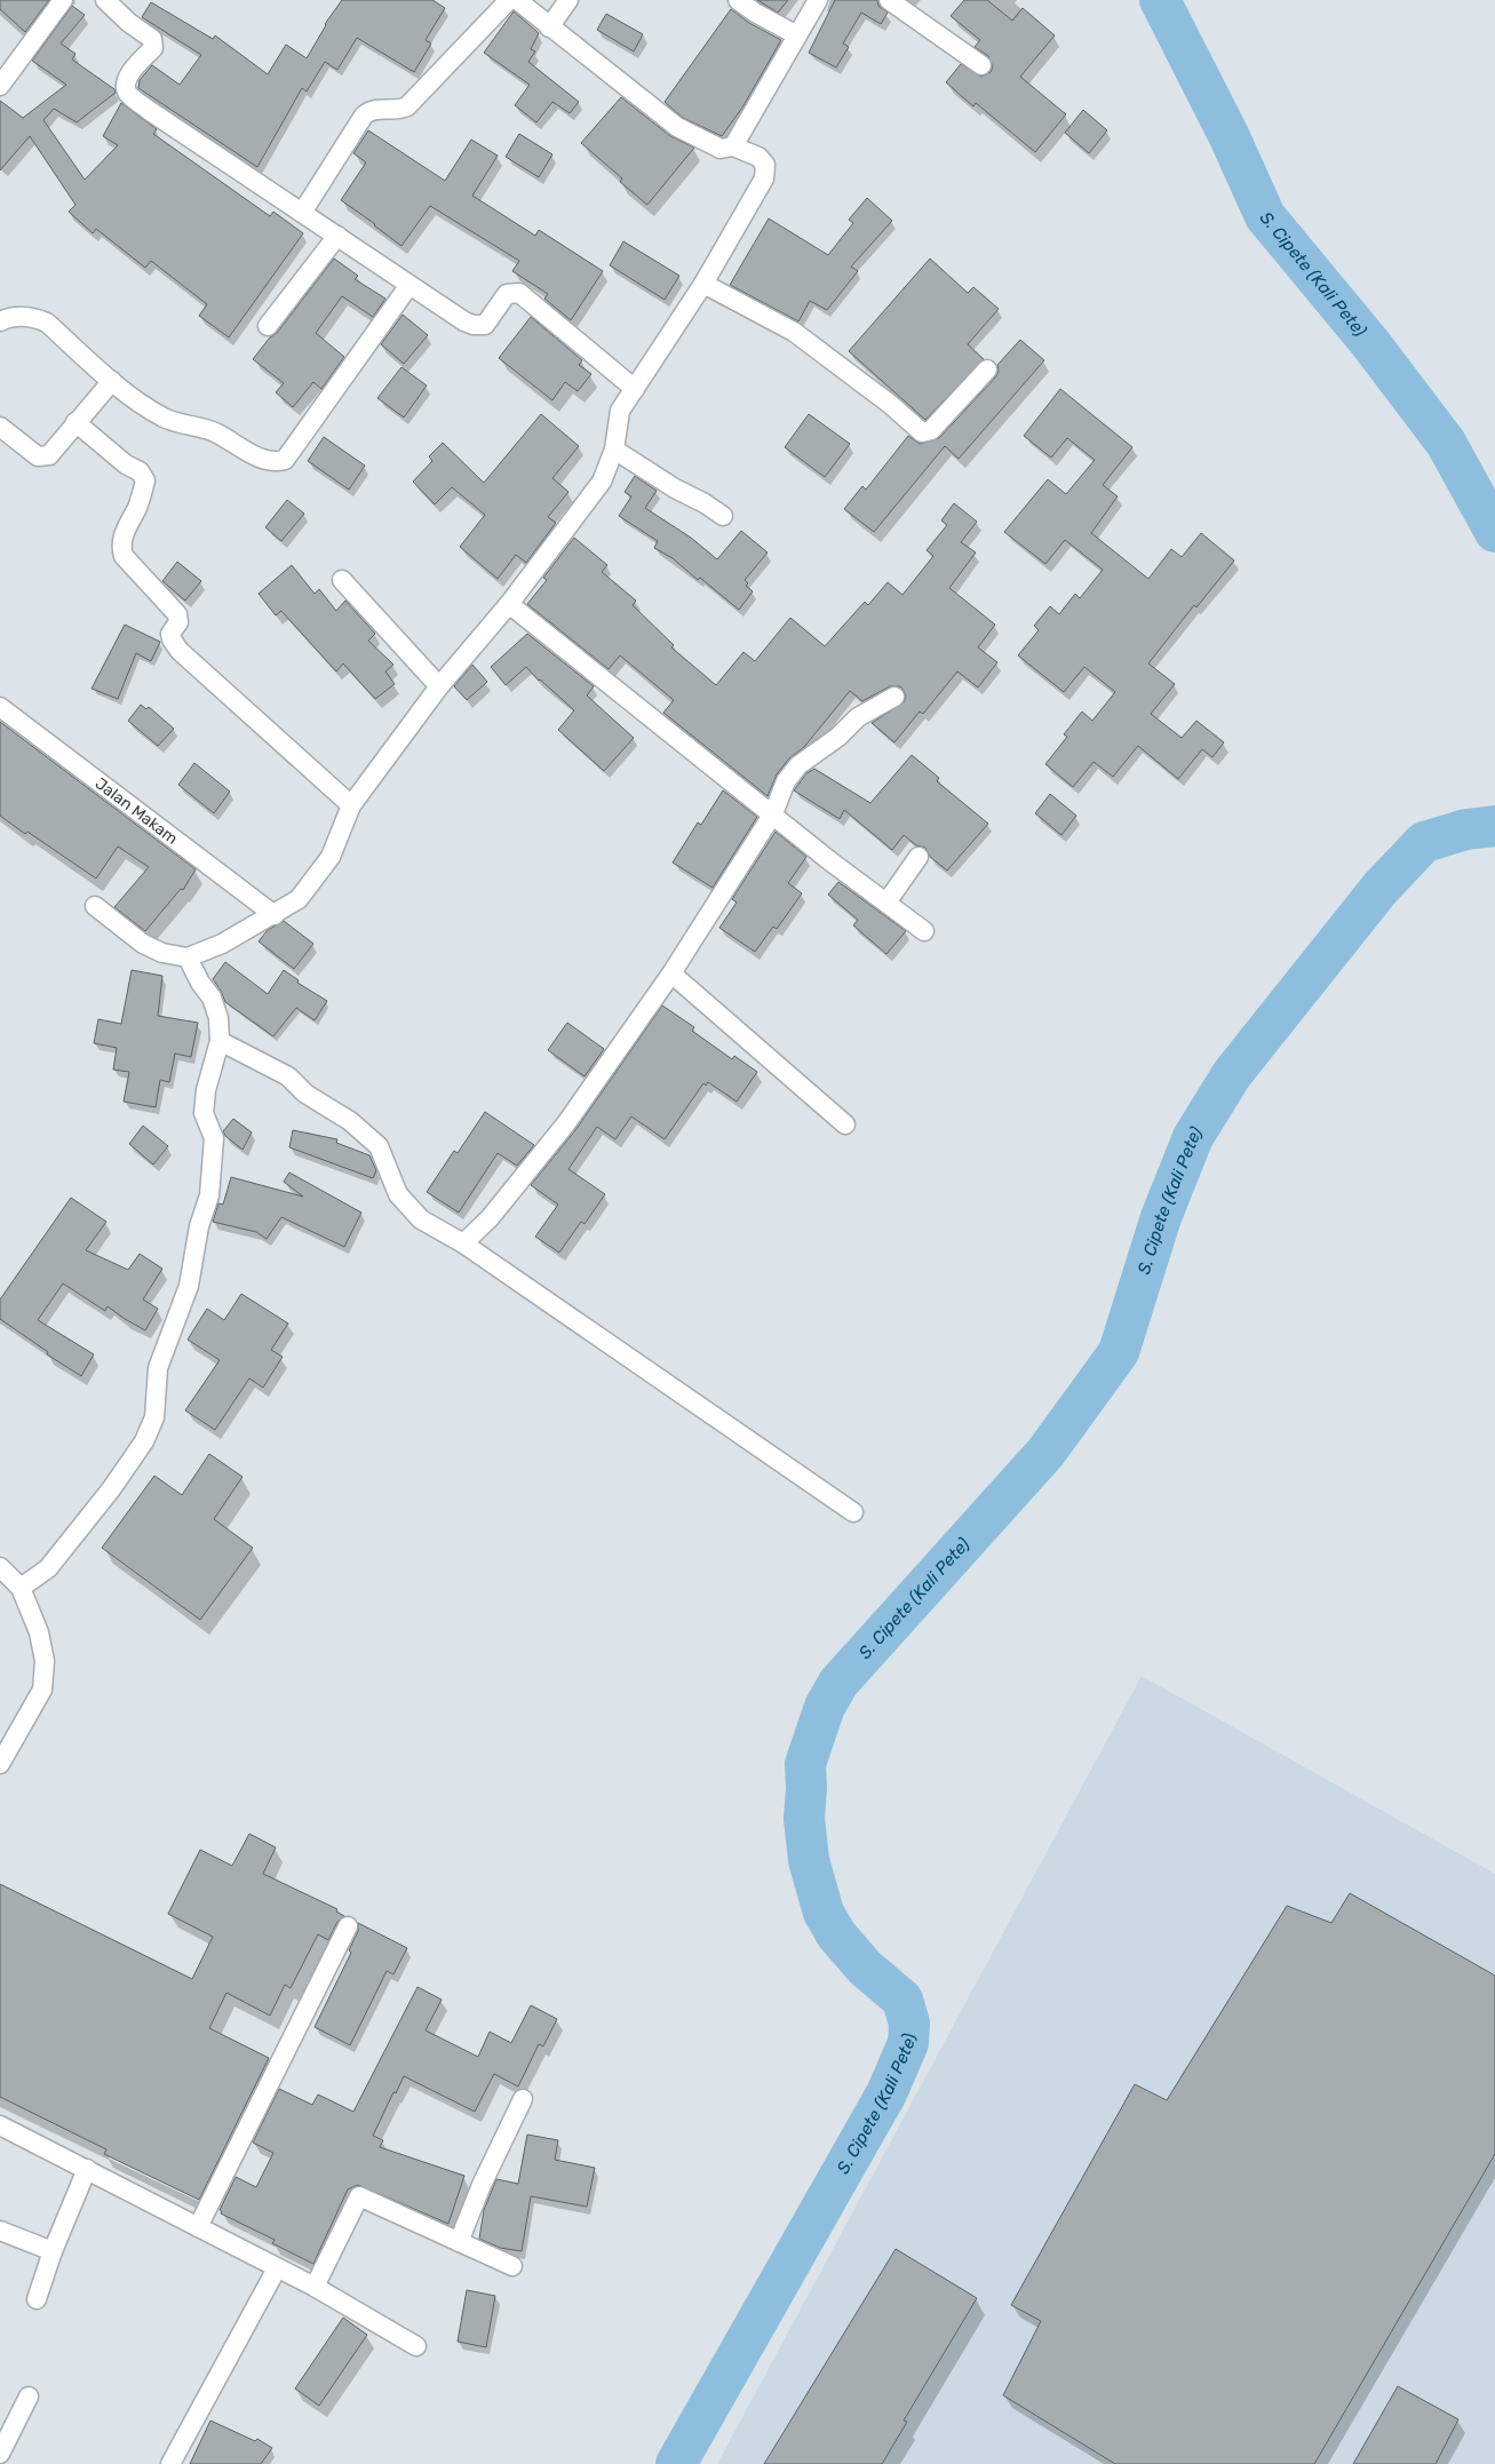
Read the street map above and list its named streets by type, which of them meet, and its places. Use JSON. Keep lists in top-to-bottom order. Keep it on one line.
{"streets":{"street":["Jalan Makam"]},"water":["S. Cipete (Kali Pete)"]}
